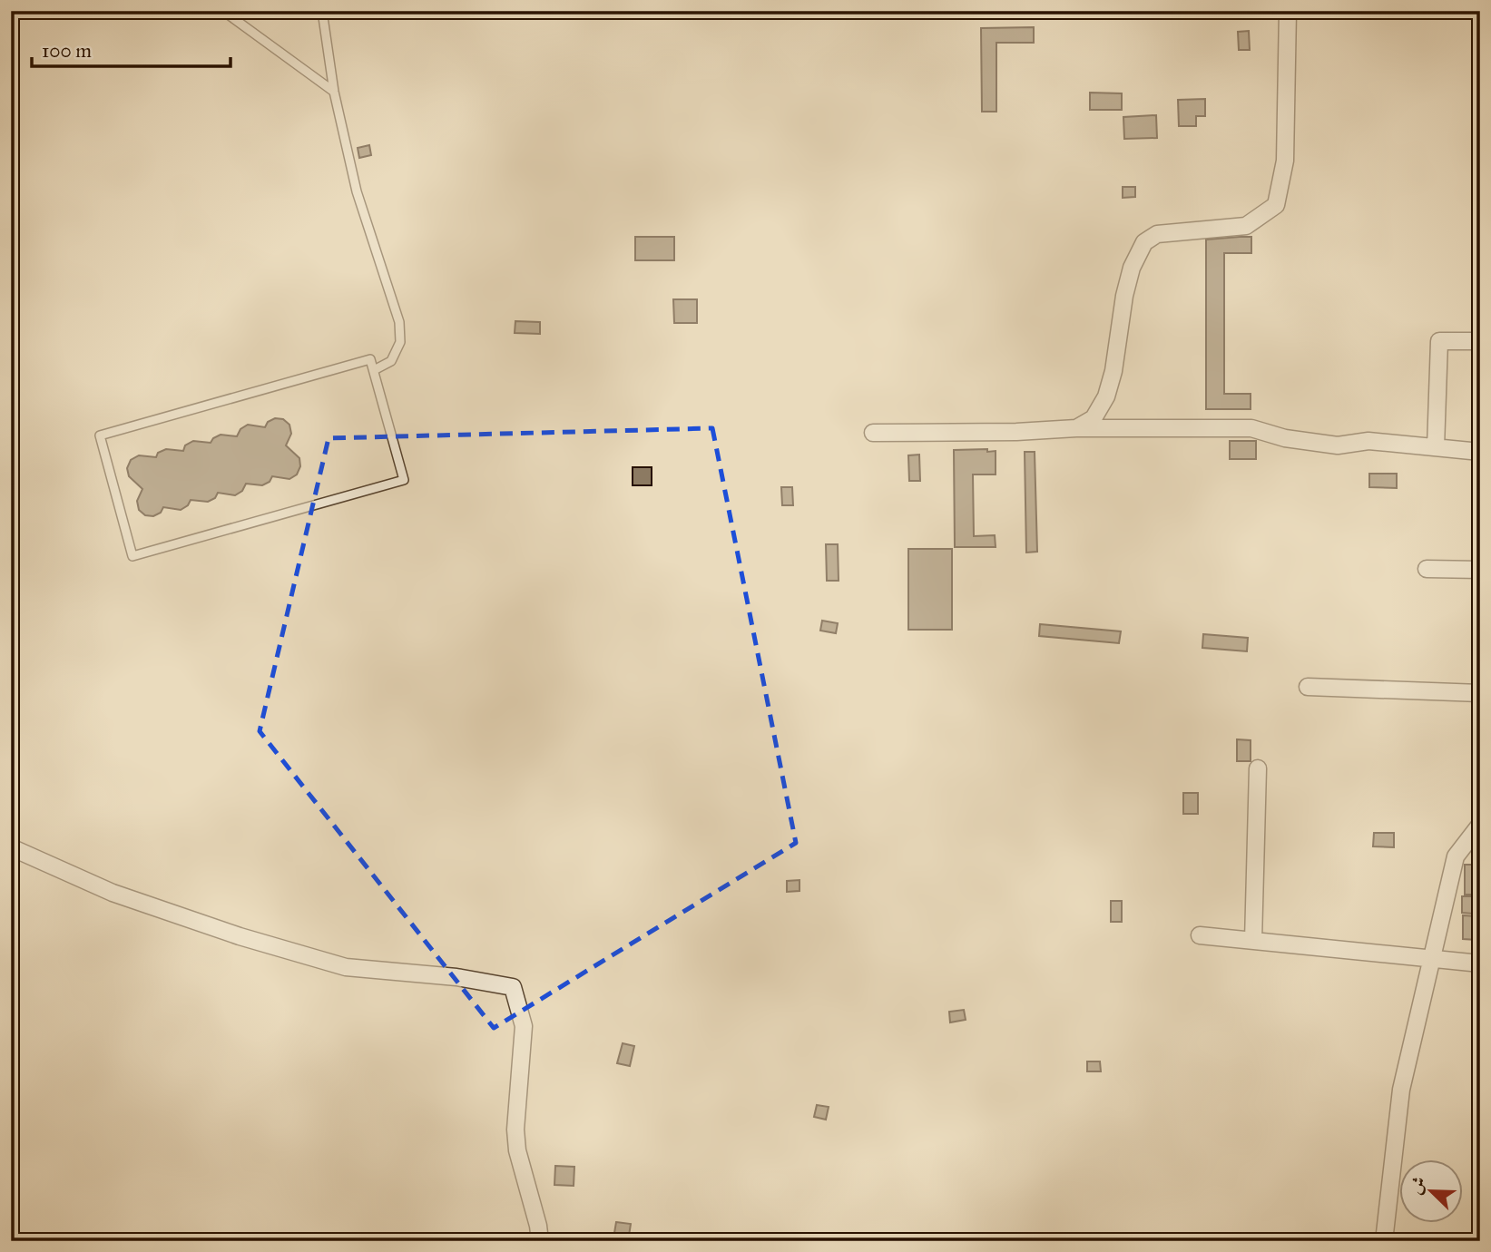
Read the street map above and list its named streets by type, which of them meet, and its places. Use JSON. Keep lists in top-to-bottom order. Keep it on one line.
{"scale_bar":"100 m","north":"top left"}
